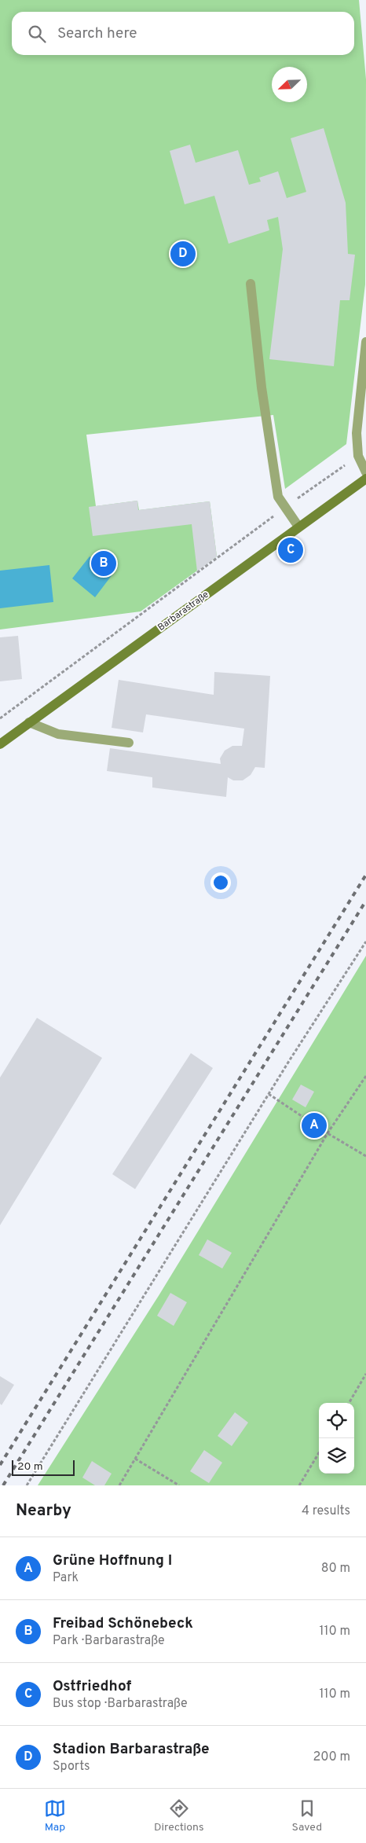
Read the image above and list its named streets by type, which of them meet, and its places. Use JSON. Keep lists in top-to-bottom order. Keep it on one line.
{"streets":{"street":["Barbarastraße"]},"scale_bar":"20 m","north":"bottom left","page":{"search":"Search here","pins":["D","C","B","A"],"scale":"20 m","heading":["Nearby","4 results"],"list":[{"mark":"A","name":"Grüne Hoffnung I","note":"Park","value":"80 m"},{"mark":"B","name":"Freibad Schönebeck","note":"Park · Barbarastraße","value":"110 m"},{"mark":"C","name":"Ostfriedhof","note":"Bus stop · Barbarastraße","value":"110 m"},{"mark":"D","name":"Stadion Barbarastraße","note":"Sports","value":"200 m"}],"nav":["Map","Directions","Saved"]}}
